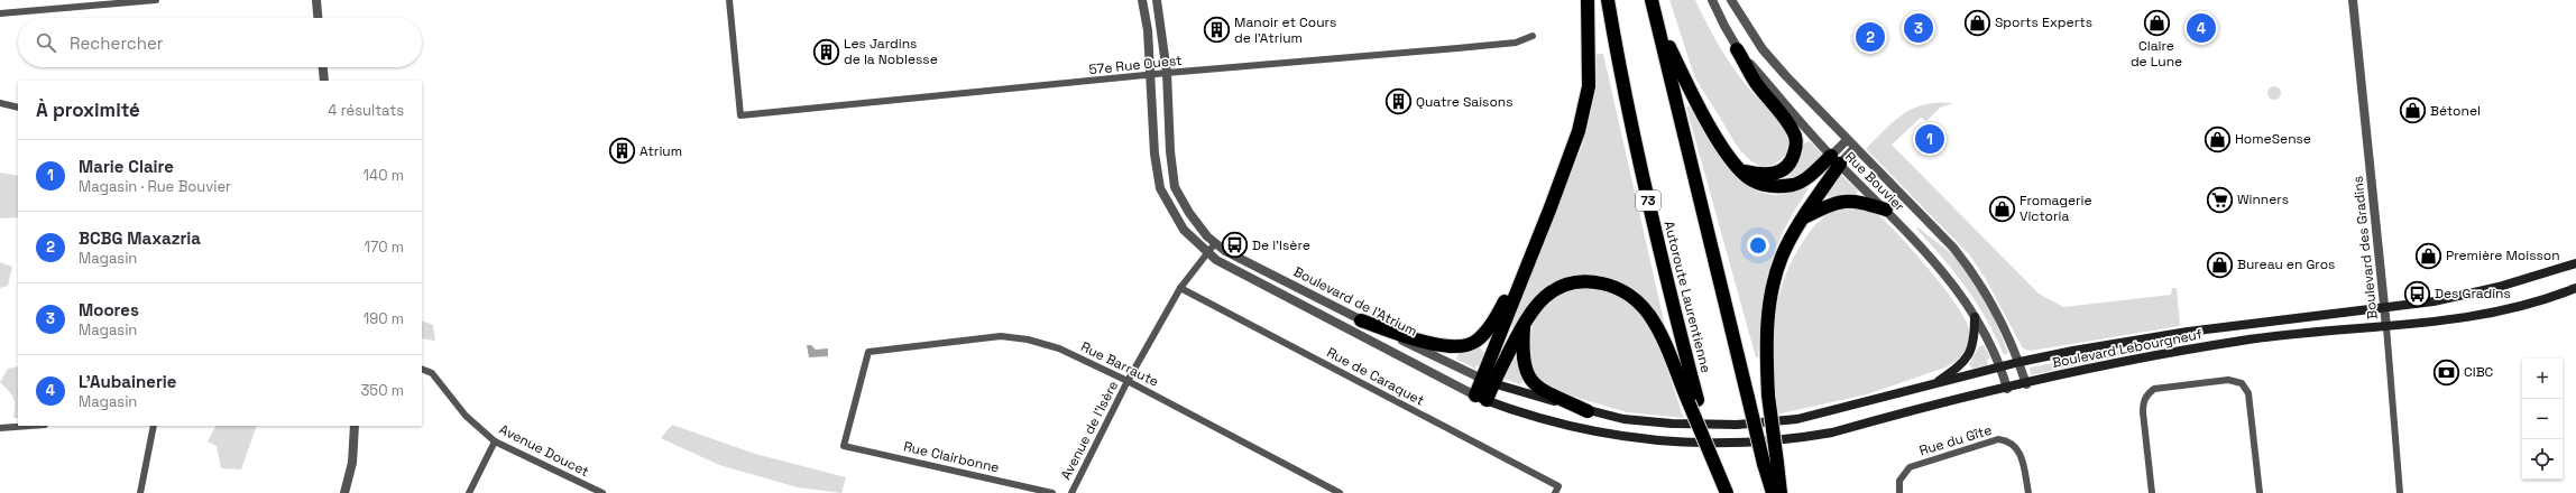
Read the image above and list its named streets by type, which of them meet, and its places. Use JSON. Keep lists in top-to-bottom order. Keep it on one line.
{"streets":{"highway":["73","Autoroute Laurentienne"],"main road":["Boulevard de l'Atrium","Boulevard Lebourgneuf"],"street":["57e Rue Ouest","Rue Bouvier","Boulevard des Gradins","Rue Barraute","Rue de Caraquet","Avenue de l'Isère","Rue du Gîte","Avenue Doucet","Rue Clairbonne"]},"crossings":[["57e Rue Ouest","Boulevard de l'Atrium"],["Rue Bouvier","Boulevard Lebourgneuf"],["Boulevard des Gradins","Boulevard Lebourgneuf"],["Boulevard de l'Atrium","Boulevard Lebourgneuf"],["Boulevard de l'Atrium","Avenue de l'Isère"],["Rue Barraute","Avenue de l'Isère"],["Rue Barraute","Rue Clairbonne"],["Rue de Caraquet","Avenue de l'Isère"]],"places":{"shop":["Sports Experts","Claire de Lune","Bétonel","HomeSense","Fromagerie Victoria","Première Moisson","Bureau en Gros"],"building":["Manoir et Cours de l'Atrium","Les Jardins de la Noblesse","Quatre Saisons","Atrium"],"supermarket":["Winners"],"bus stop":["De l'Isère","Des Gradins"],"bank":["CIBC"]},"page":{"pins":["3","4","2","1"],"search":"Rechercher","heading":["À proximité","4 résultats"],"list":[{"mark":"1","name":"Marie Claire","note":"Magasin · Rue Bouvier","value":"140 m"},{"mark":"2","name":"BCBG Maxazria","note":"Magasin","value":"170 m"},{"mark":"3","name":"Moores","note":"Magasin","value":"190 m"},{"mark":"4","name":"L'Aubainerie","note":"Magasin","value":"350 m"}],"map_buttons":["+","−"]}}
